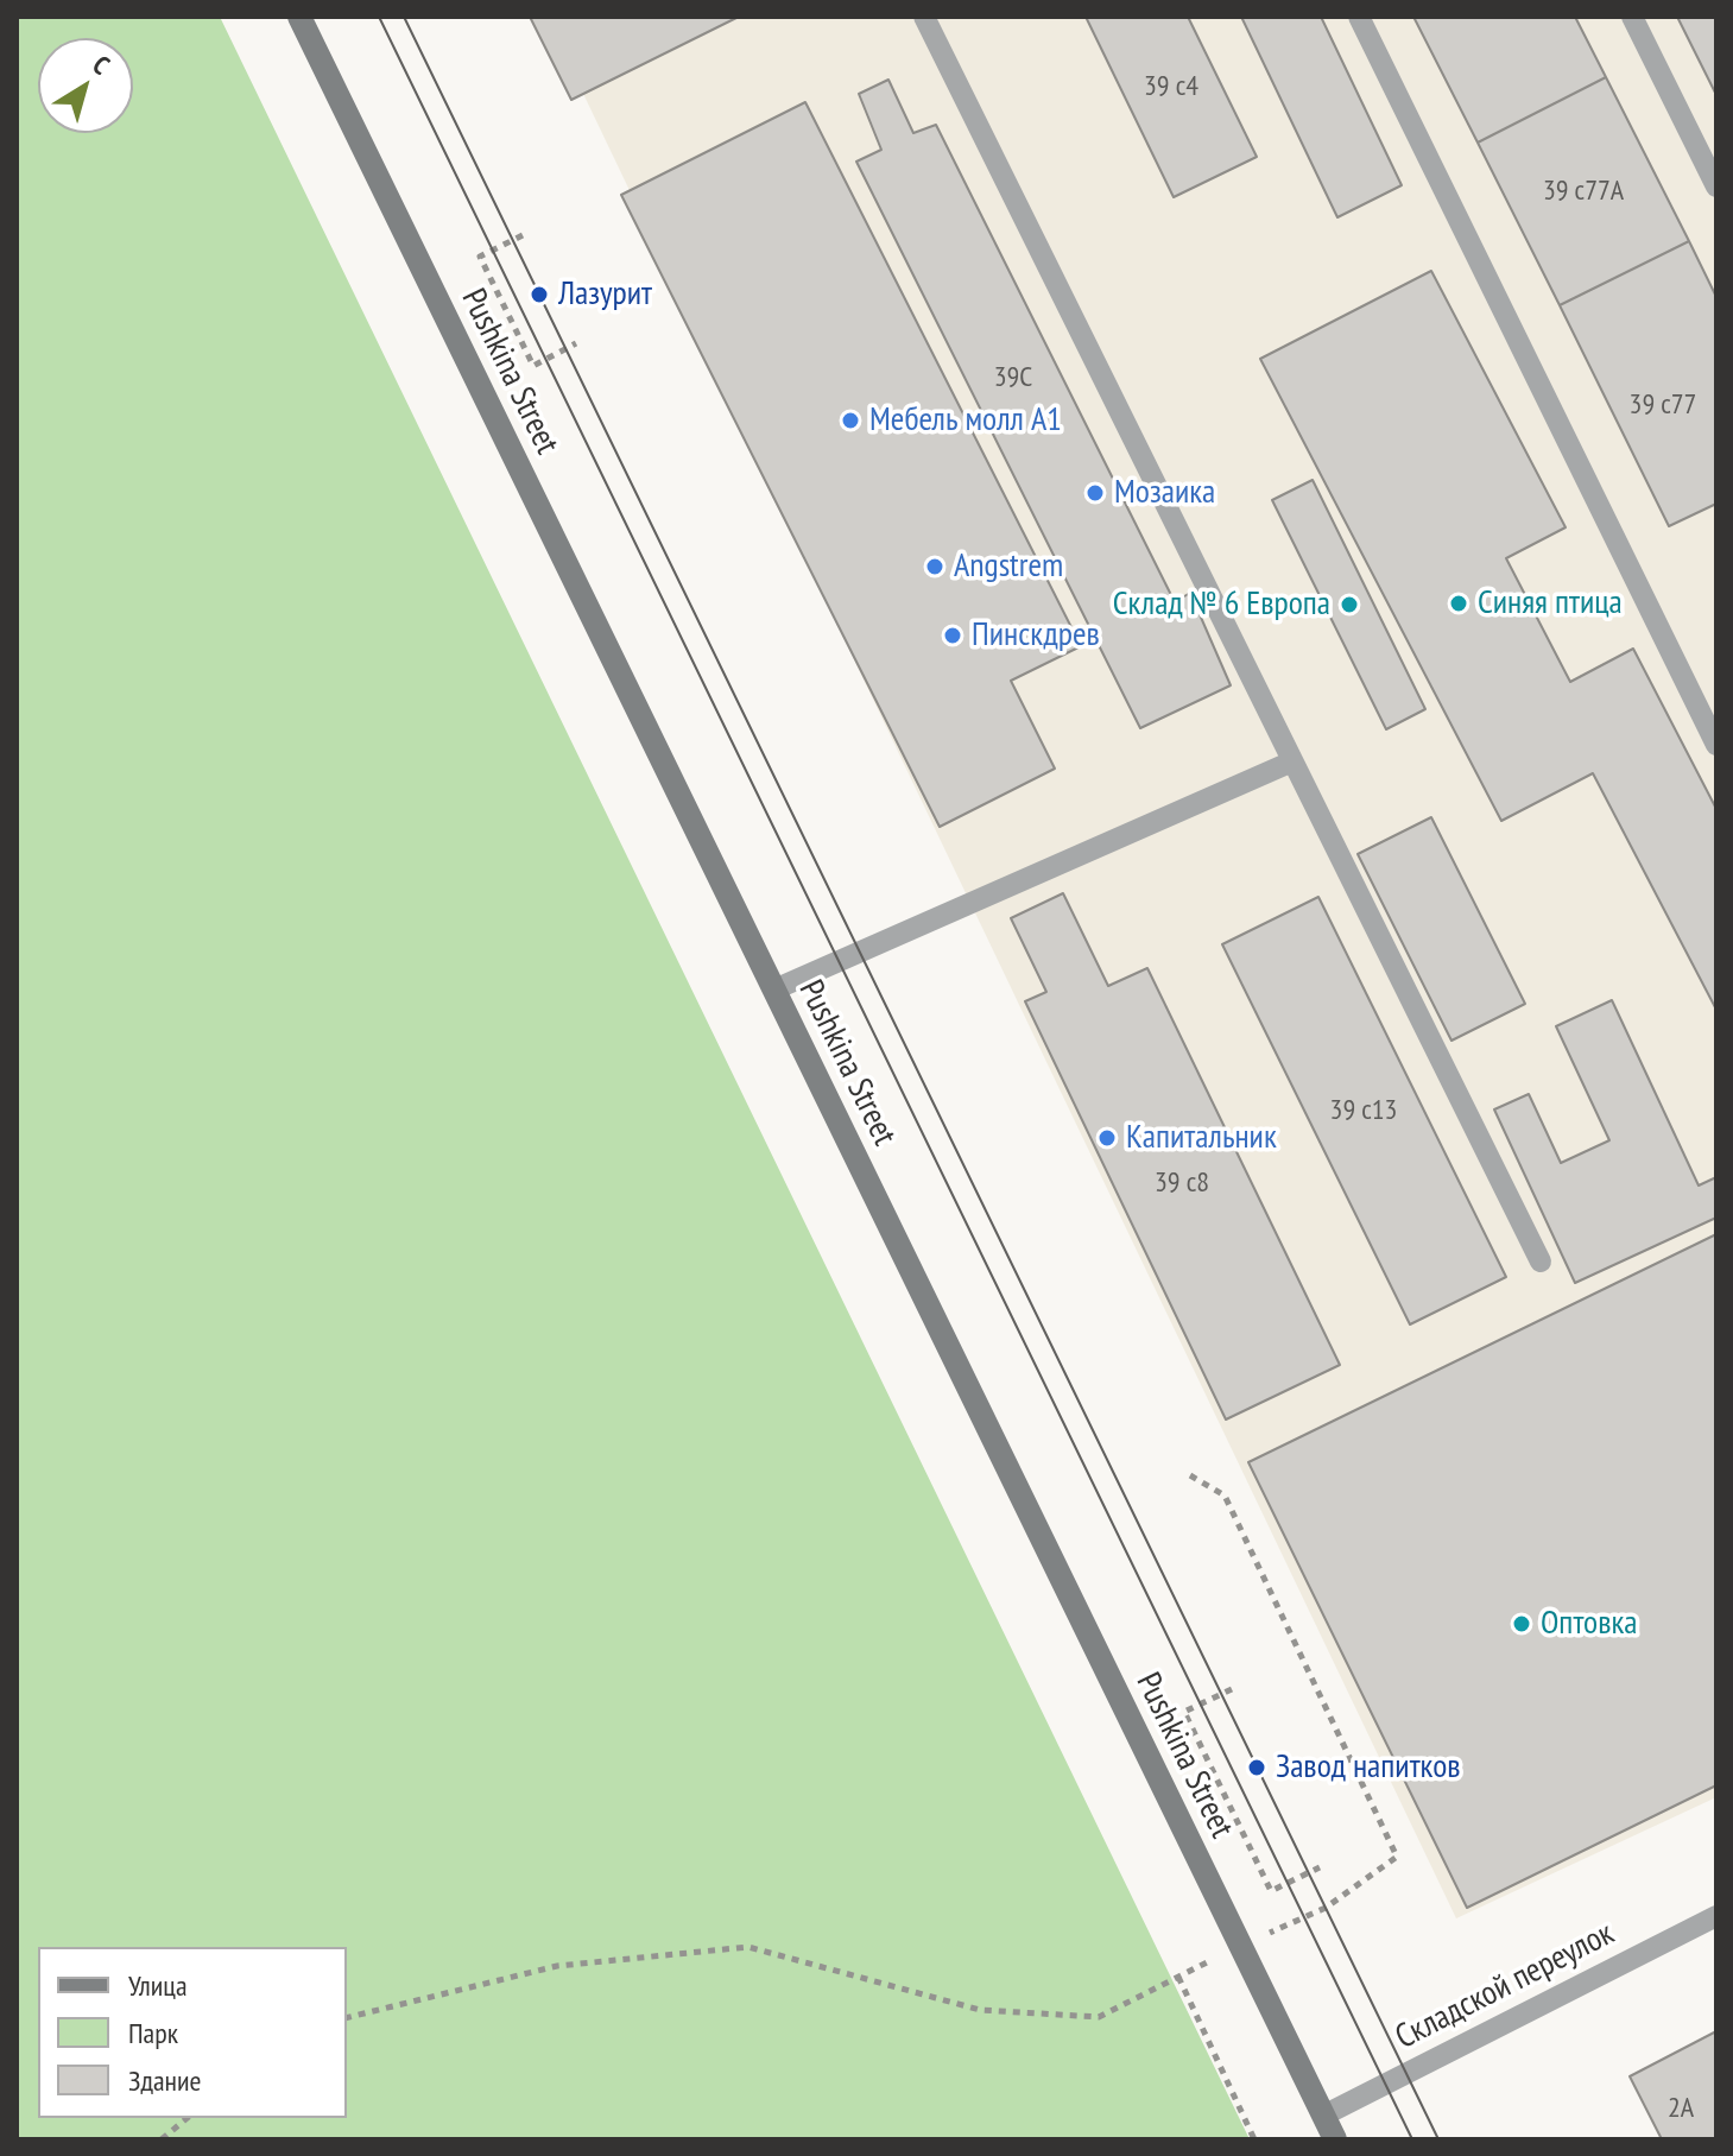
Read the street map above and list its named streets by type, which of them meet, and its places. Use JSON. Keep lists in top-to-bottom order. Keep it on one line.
{"streets":{"street":["Pushkina Street"],"lane":["Складской переулок"]},"crossings":[["Pushkina Street","Складской переулок"]],"places":["Лазурит","Мебель молл А1","Мозаика","Angstrem","Синяя птица","Склад № 6 Европа","Пинскдрев","Капитальник","Оптовка","Завод напитков"],"house_numbers":["39 с4","39 с77А","39С","39 с77","39 с13","39 с8","2А"],"legend":["Улица","Парк","Здание"],"north":"top right"}
